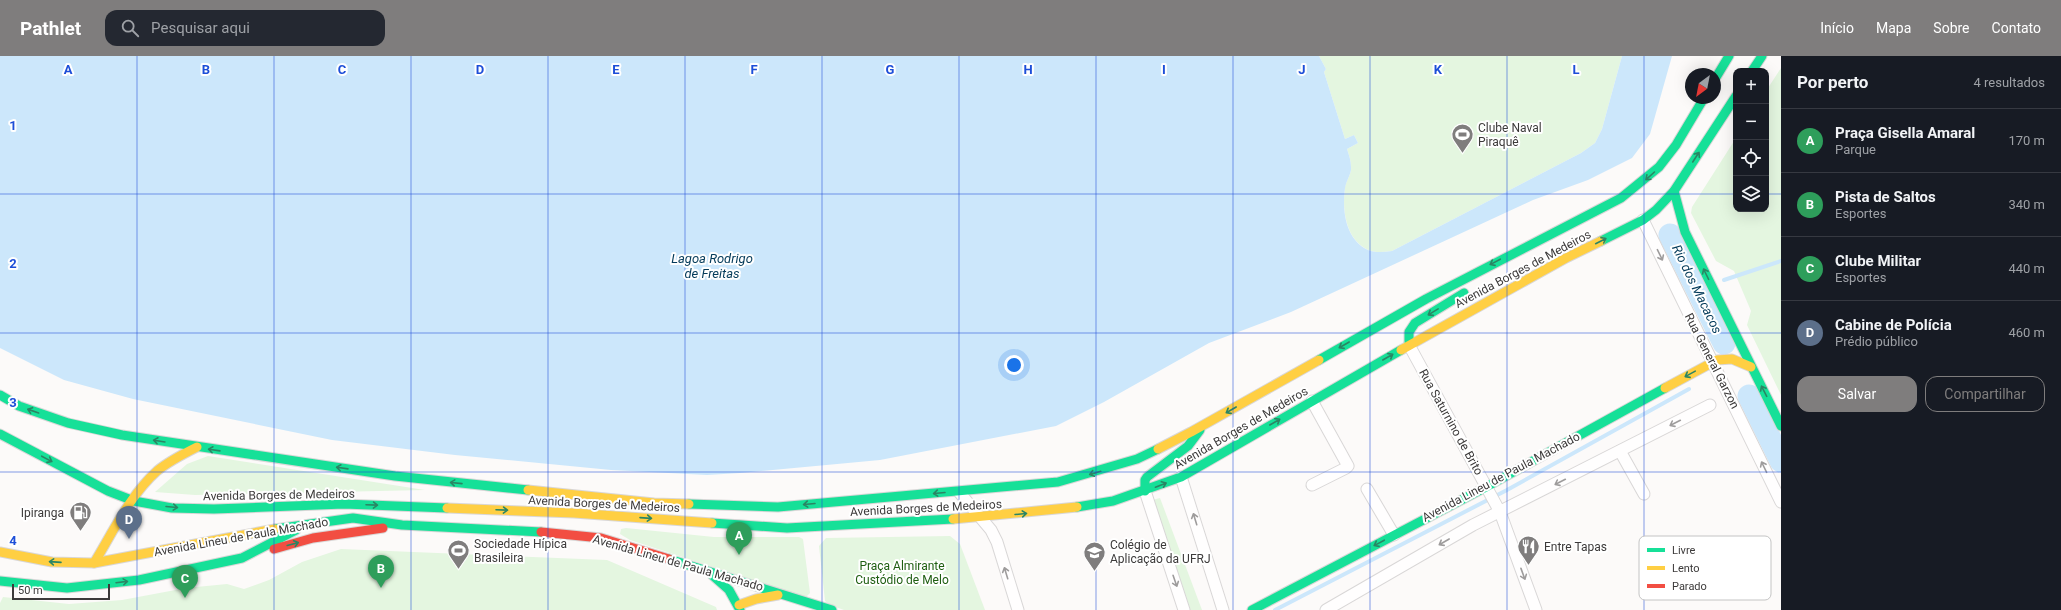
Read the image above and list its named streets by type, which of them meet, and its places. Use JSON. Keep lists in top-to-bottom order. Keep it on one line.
{"streets":{"main road":["Avenida Borges de Medeiros","Avenida Lineu de Paula Machado"],"street":["Rua General Garzon","Rua Saturnino de Brito"]},"crossings":[["Avenida Borges de Medeiros","Rua General Garzon"],["Avenida Borges de Medeiros","Rua Saturnino de Brito"],["Rua General Garzon","Avenida Lineu de Paula Machado"],["Rua Saturnino de Brito","Avenida Lineu de Paula Machado"]],"one_way":["Rua Saturnino de Brito","Avenida Lineu de Paula Machado"],"water":["Lagoa Rodrigo de Freitas","Rio dos Macacos"],"parks":["Praça Almirante Custódio de Melo"],"places":{"sports":["Clube Naval Piraquê","Sociedade Hípica Brasileira"],"fuel station":["Ipiranga"],"restaurant":["Entre Tapas"],"school or university":["Colégio de Aplicação da UFRJ"]},"legend":["Livre","Lento","Parado"],"scale_bar":"50 m","north":"bottom left","page":{"header":"Pathlet","search":"Pesquisar aqui","nav":["Início","Mapa","Sobre","Contato"],"heading":["Por perto","4 resultados"],"map_buttons":["+","−"],"list":[{"mark":"A","name":"Praça Gisella Amaral","note":"Parque","value":"170 m"},{"mark":"B","name":"Pista de Saltos","note":"Esportes","value":"340 m"},{"mark":"C","name":"Clube Militar","note":"Esportes","value":"440 m"},{"mark":"D","name":"Cabine de Polícia","note":"Prédio público","value":"460 m"}],"buttons":["Salvar","Compartilhar"],"pins":["D","A","B","C"],"scale":"50 m"},"grid":{"columns":["A","B","C","D","E","F","G","H","I","J","K","L"],"rows":["1","2","3","4"]}}
